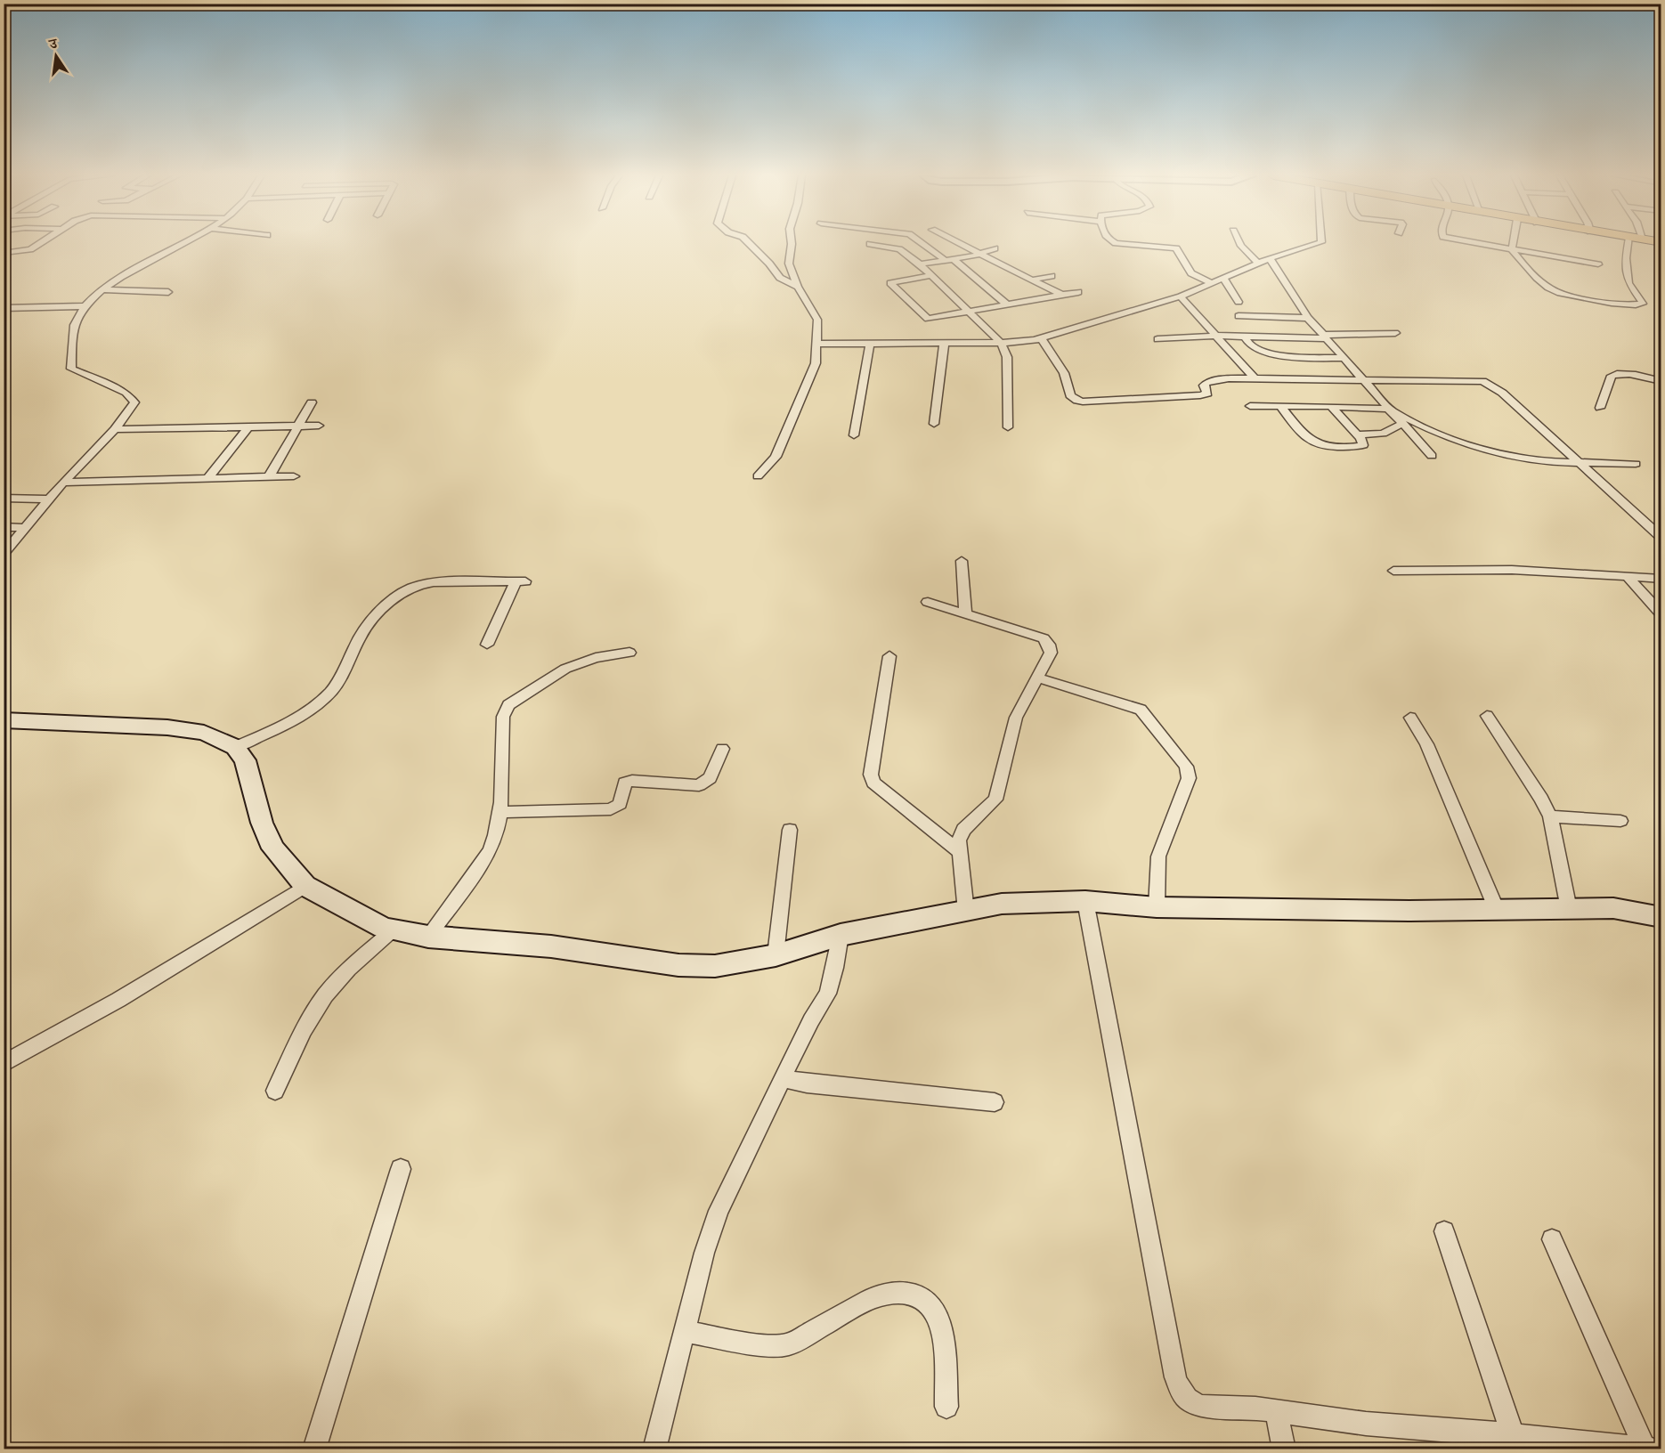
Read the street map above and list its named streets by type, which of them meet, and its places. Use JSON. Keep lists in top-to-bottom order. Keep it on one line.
{"north":"top"}
